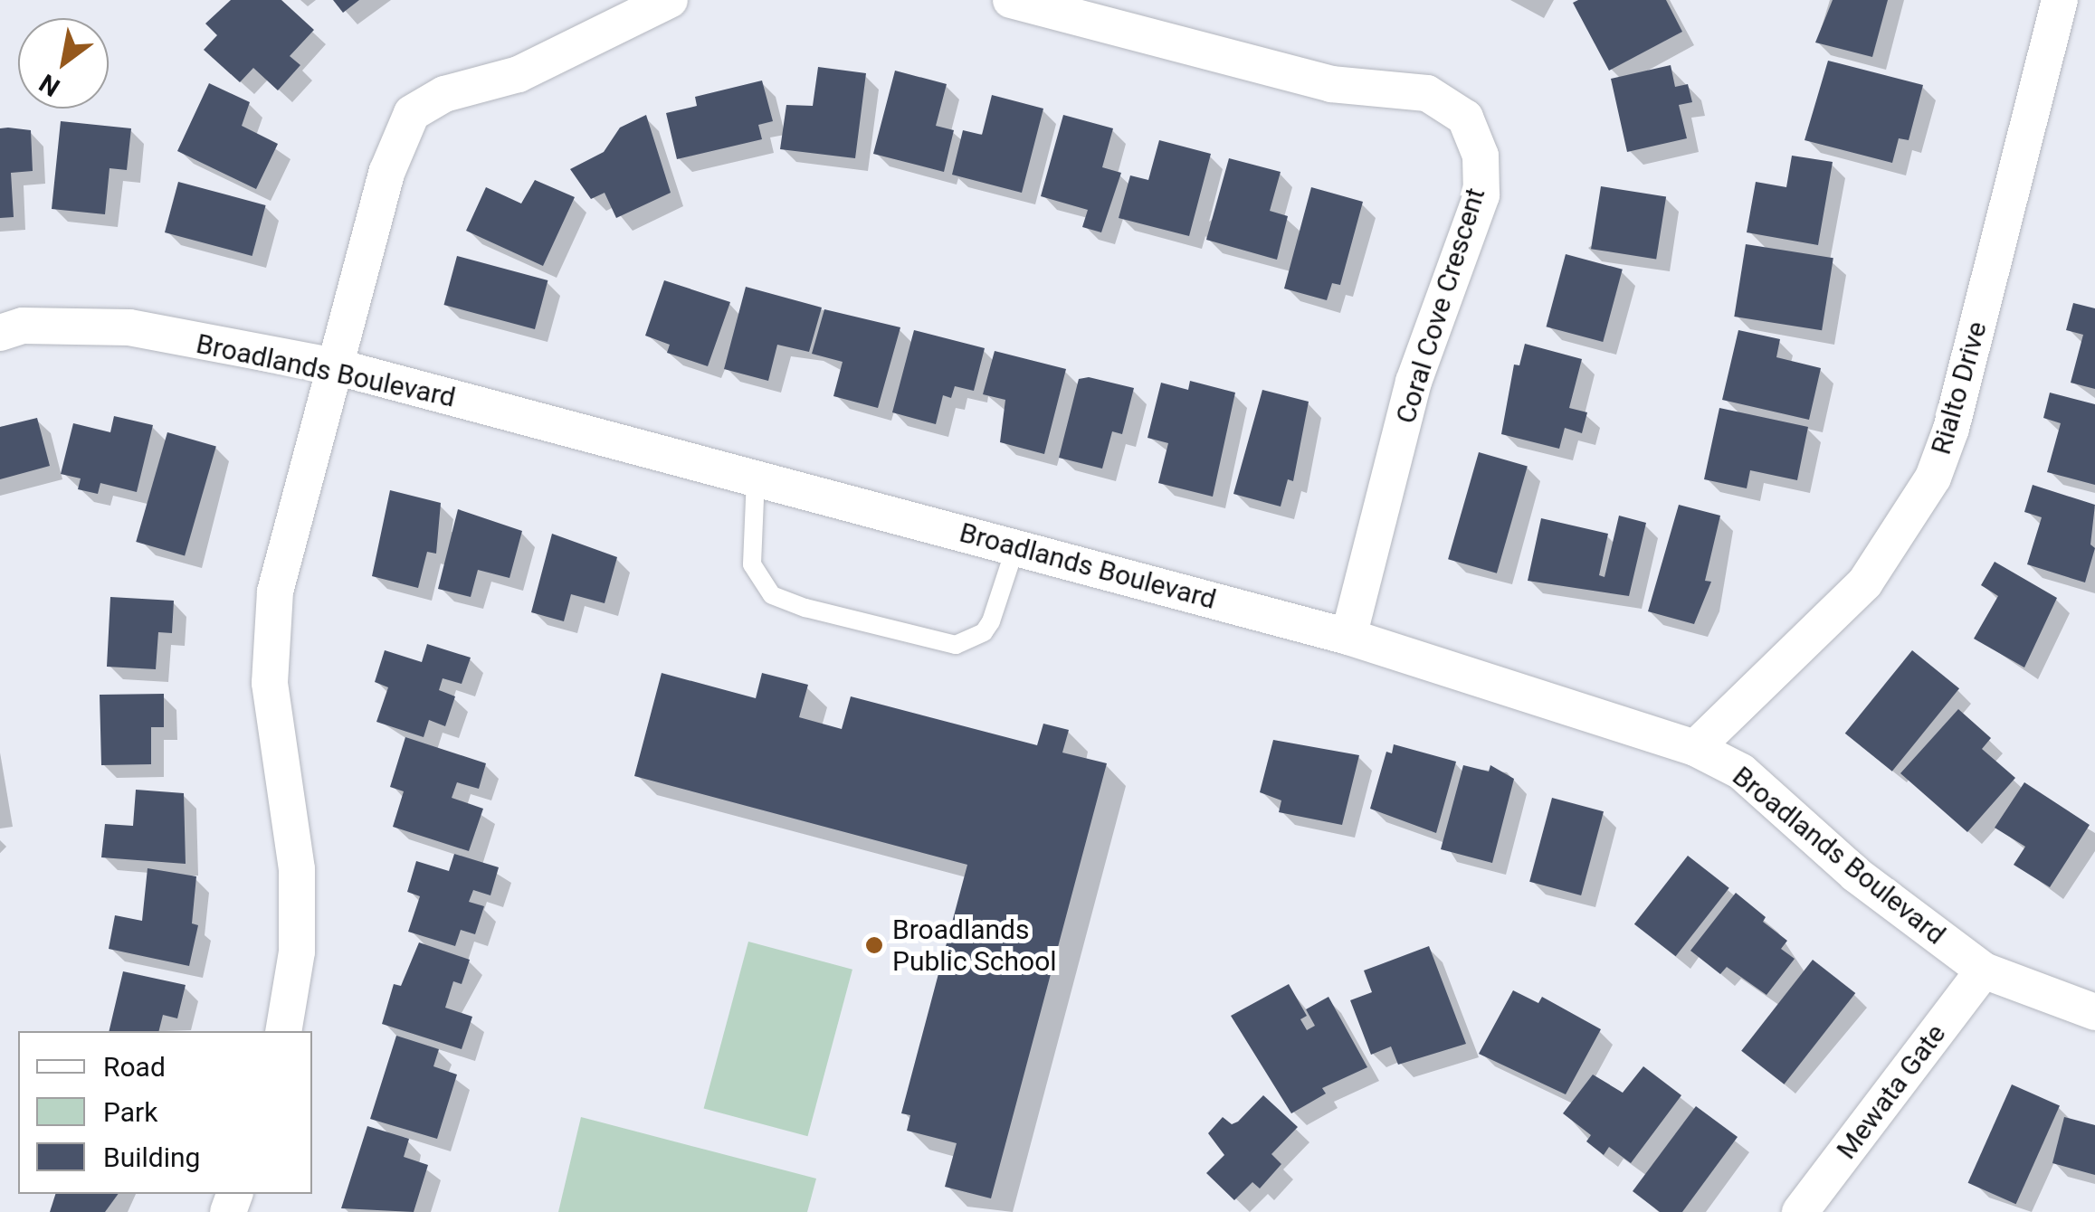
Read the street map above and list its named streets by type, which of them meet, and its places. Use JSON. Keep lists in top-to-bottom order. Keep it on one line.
{"streets":{"street":["Coral Cove Crescent","Broadlands Boulevard","Rialto Drive","Mewata Gate"]},"crossings":[["Coral Cove Crescent","Broadlands Boulevard"],["Broadlands Boulevard","Rialto Drive"],["Broadlands Boulevard","Mewata Gate"]],"places":["Broadlands Public School"],"legend":["Road","Park","Building"],"north":"bottom left"}
